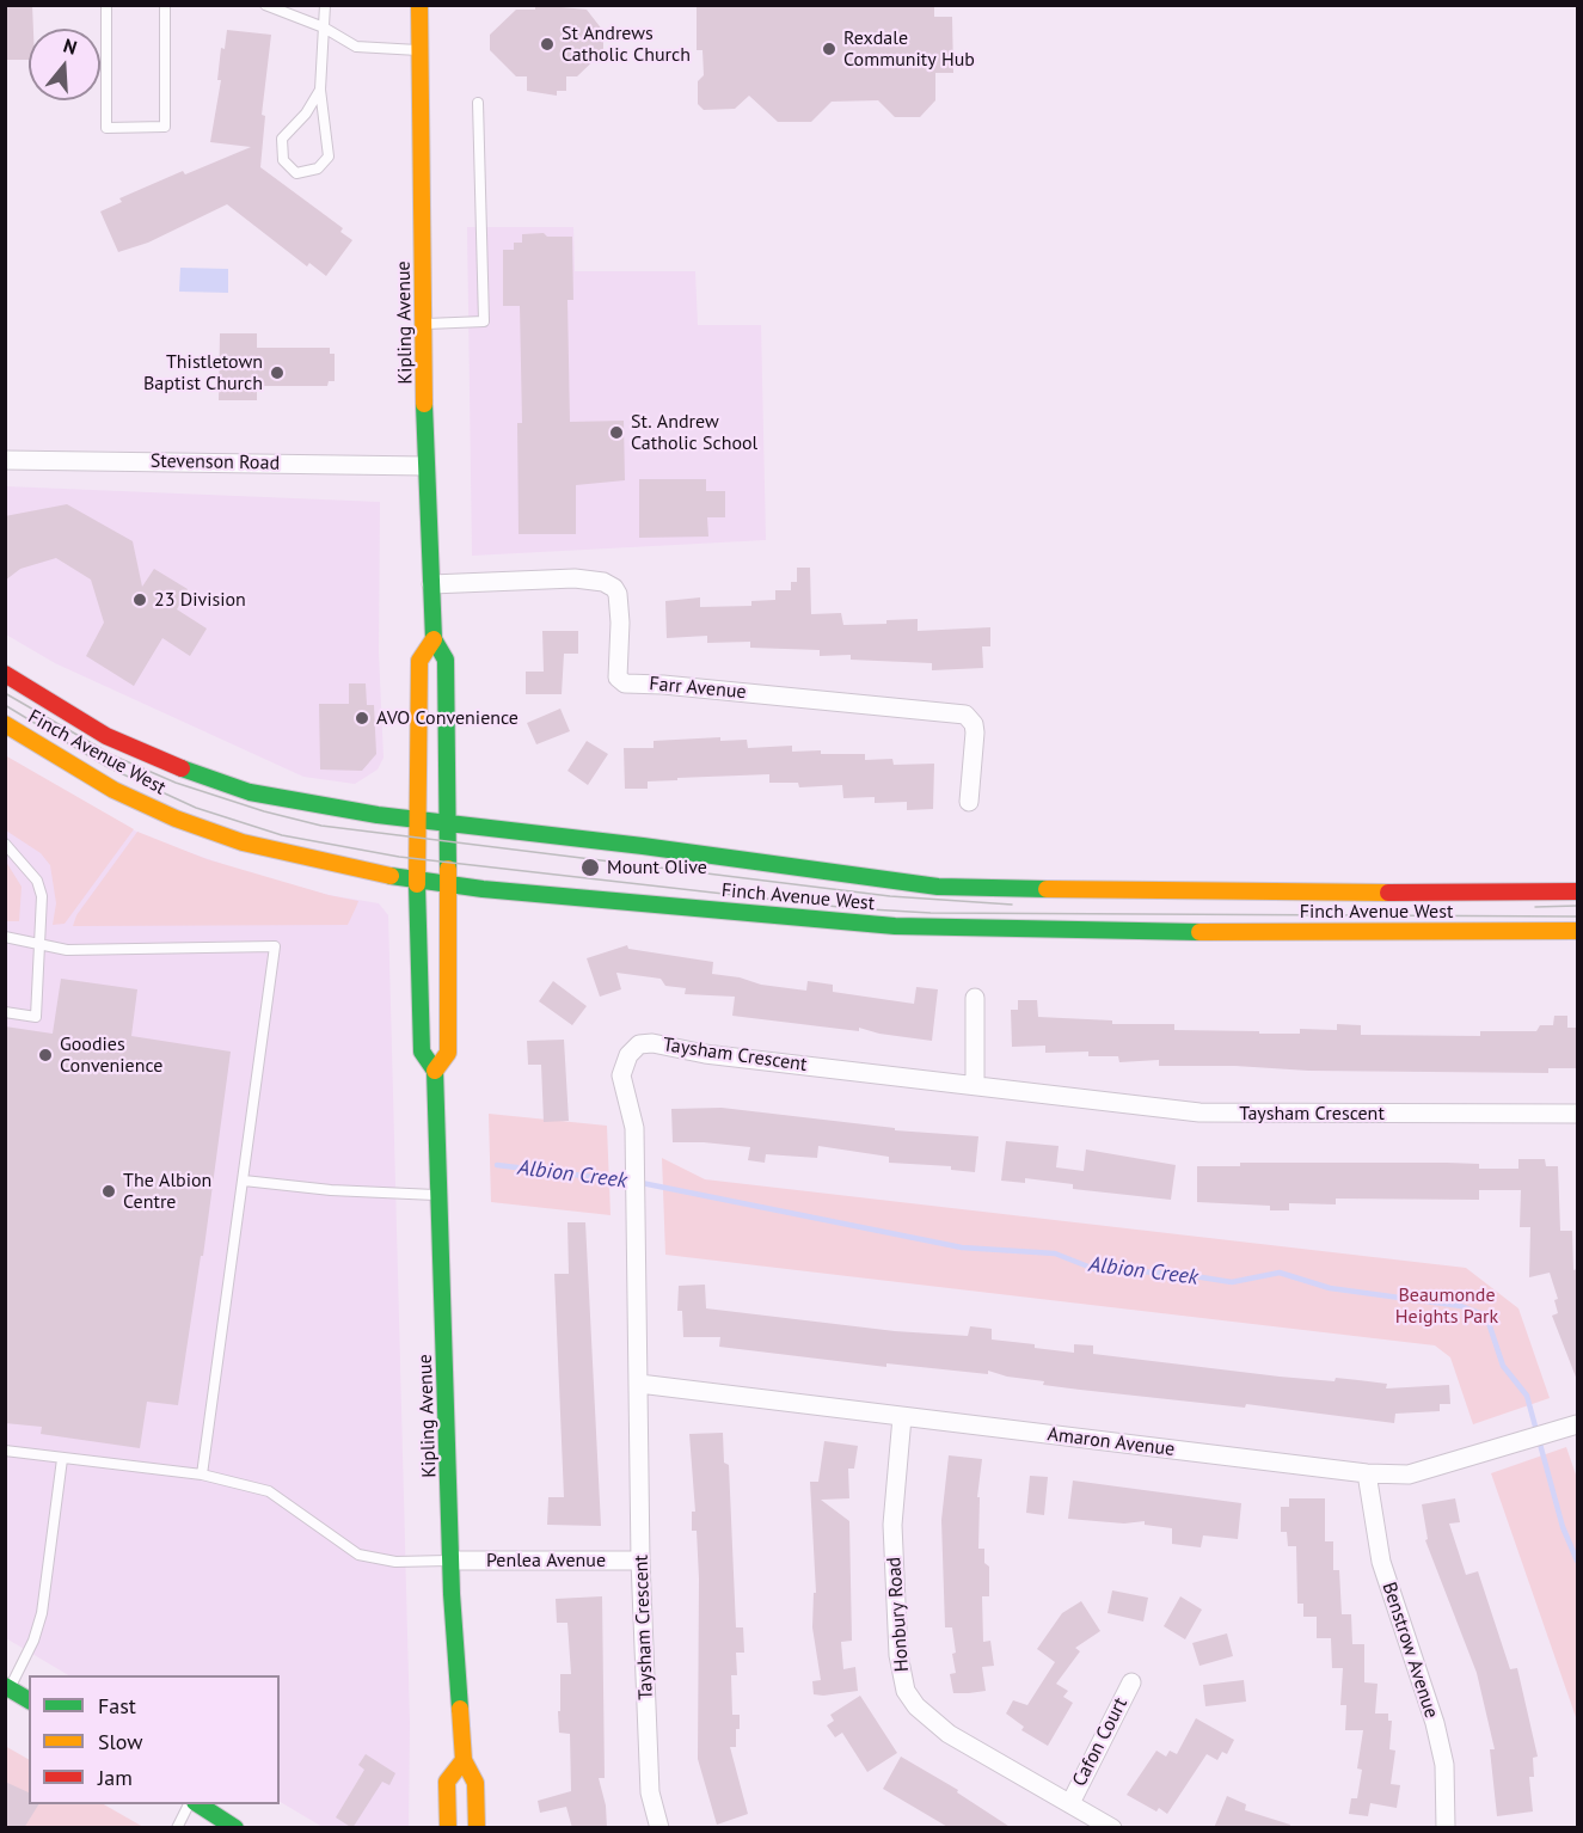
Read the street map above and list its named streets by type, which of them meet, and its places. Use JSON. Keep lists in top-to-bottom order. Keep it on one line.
{"streets":{"main road":["Kipling Avenue","Finch Avenue West"],"street":["Stevenson Road","Farr Avenue","Taysham Crescent","Amaron Avenue","Penlea Avenue","Honbury Road","Benstrow Avenue","Cafon Court"]},"crossings":[["Kipling Avenue","Stevenson Road"],["Kipling Avenue","Farr Avenue"],["Kipling Avenue","Finch Avenue West"],["Kipling Avenue","Penlea Avenue"],["Taysham Crescent","Amaron Avenue"],["Taysham Crescent","Penlea Avenue"],["Amaron Avenue","Honbury Road"],["Amaron Avenue","Benstrow Avenue"],["Honbury Road","Cafon Court"]],"water":["Albion Creek"],"parks":["Beaumonde Heights Park"],"places":["St Andrews Catholic Church","Rexdale Community Hub","Thistletown Baptist Church","St. Andrew Catholic School","23 Division","AVO Convenience","Mount Olive","Goodies Convenience","The Albion Centre"],"legend":["Fast","Slow","Jam"],"north":"top"}
